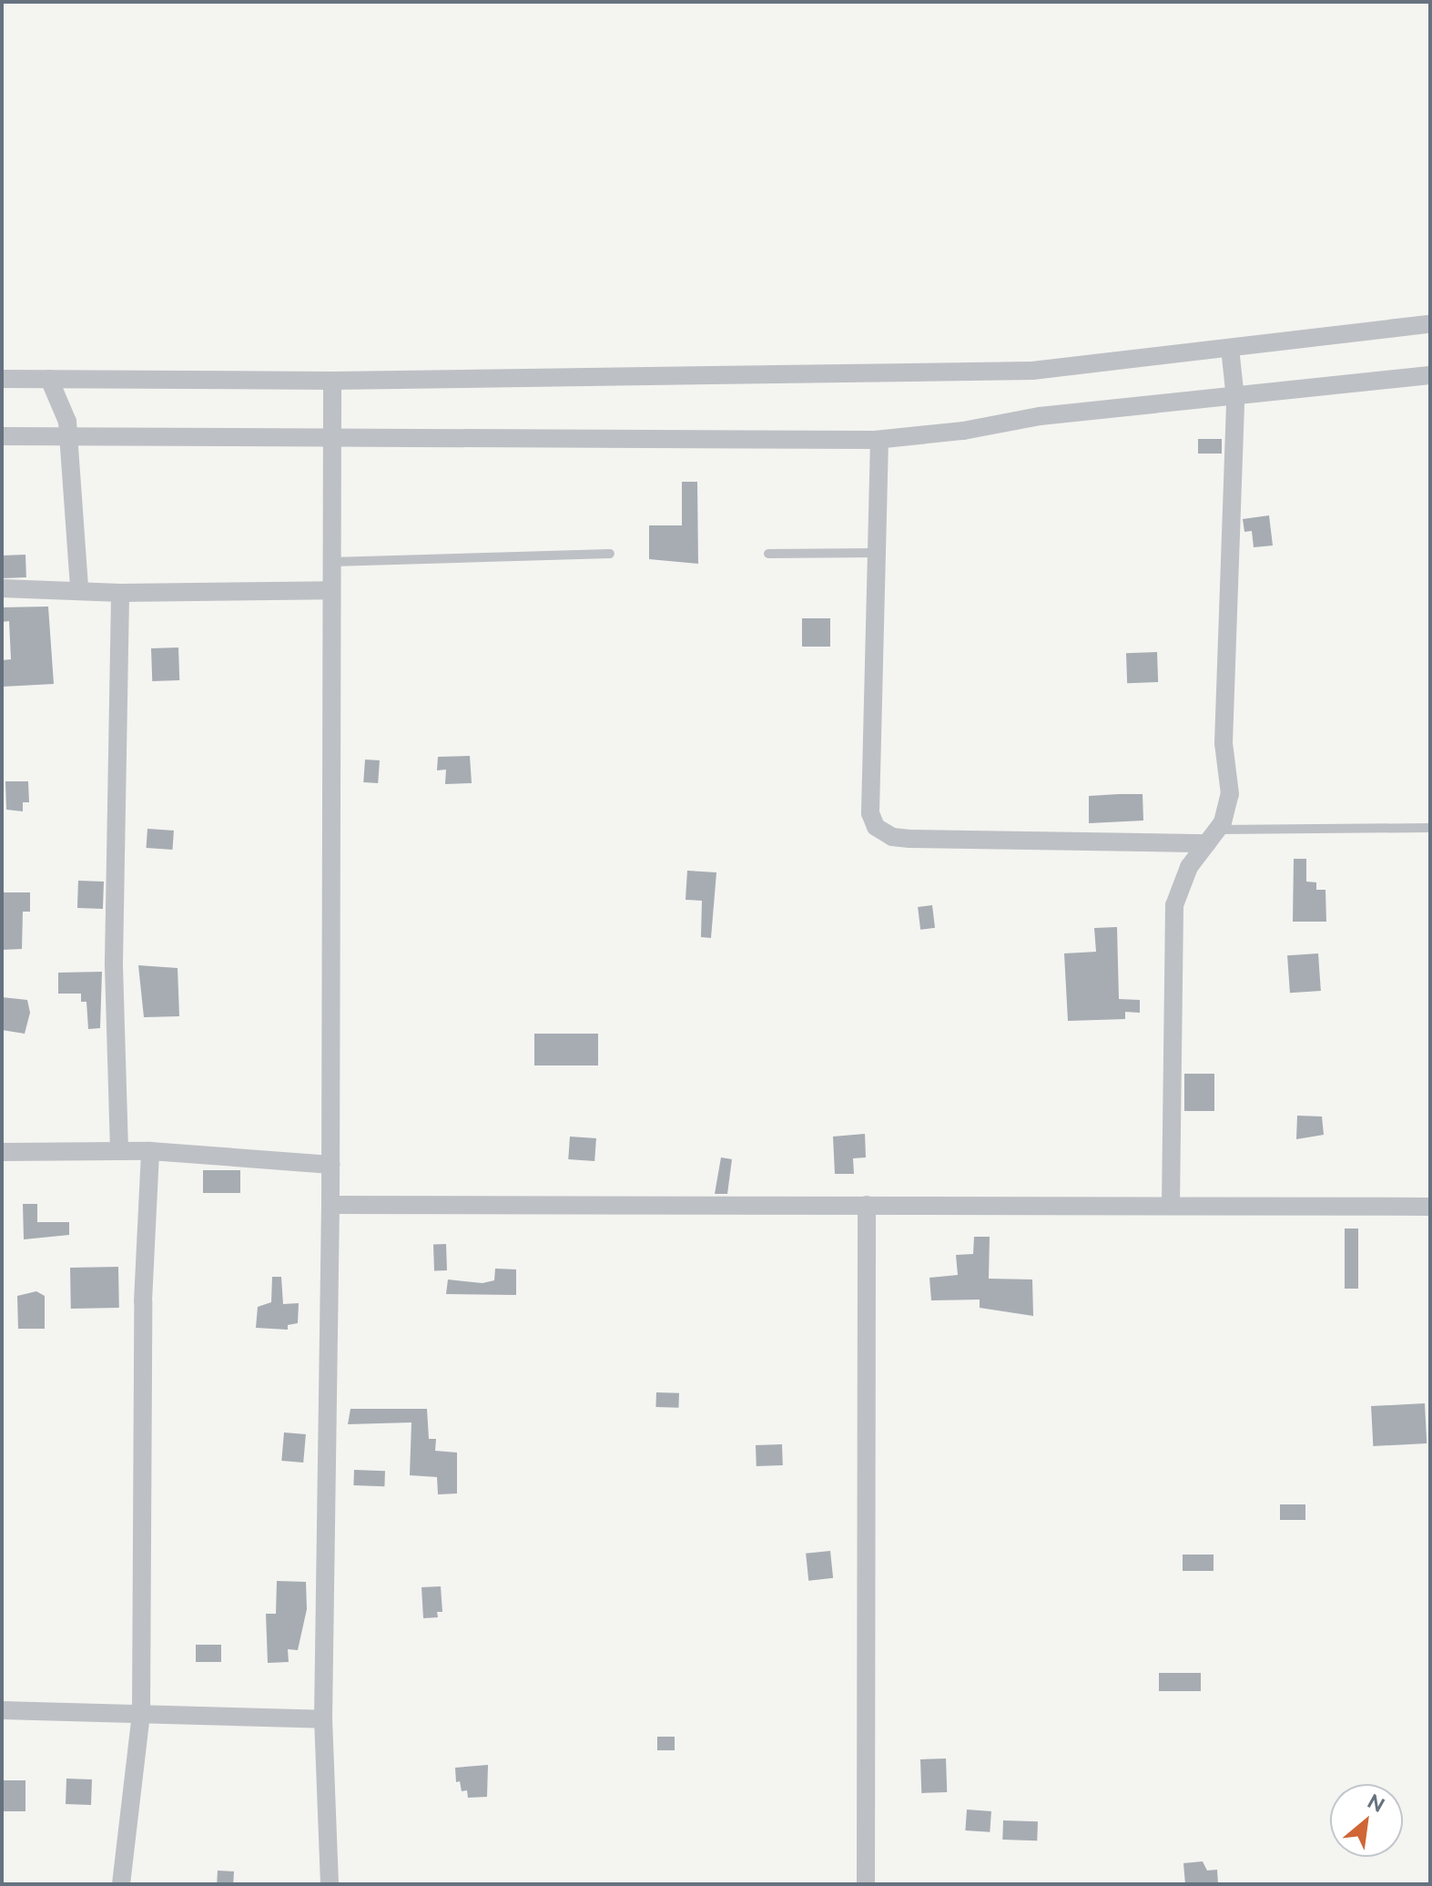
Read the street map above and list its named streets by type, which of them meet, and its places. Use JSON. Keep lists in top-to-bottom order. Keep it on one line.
{"north":"top right"}
